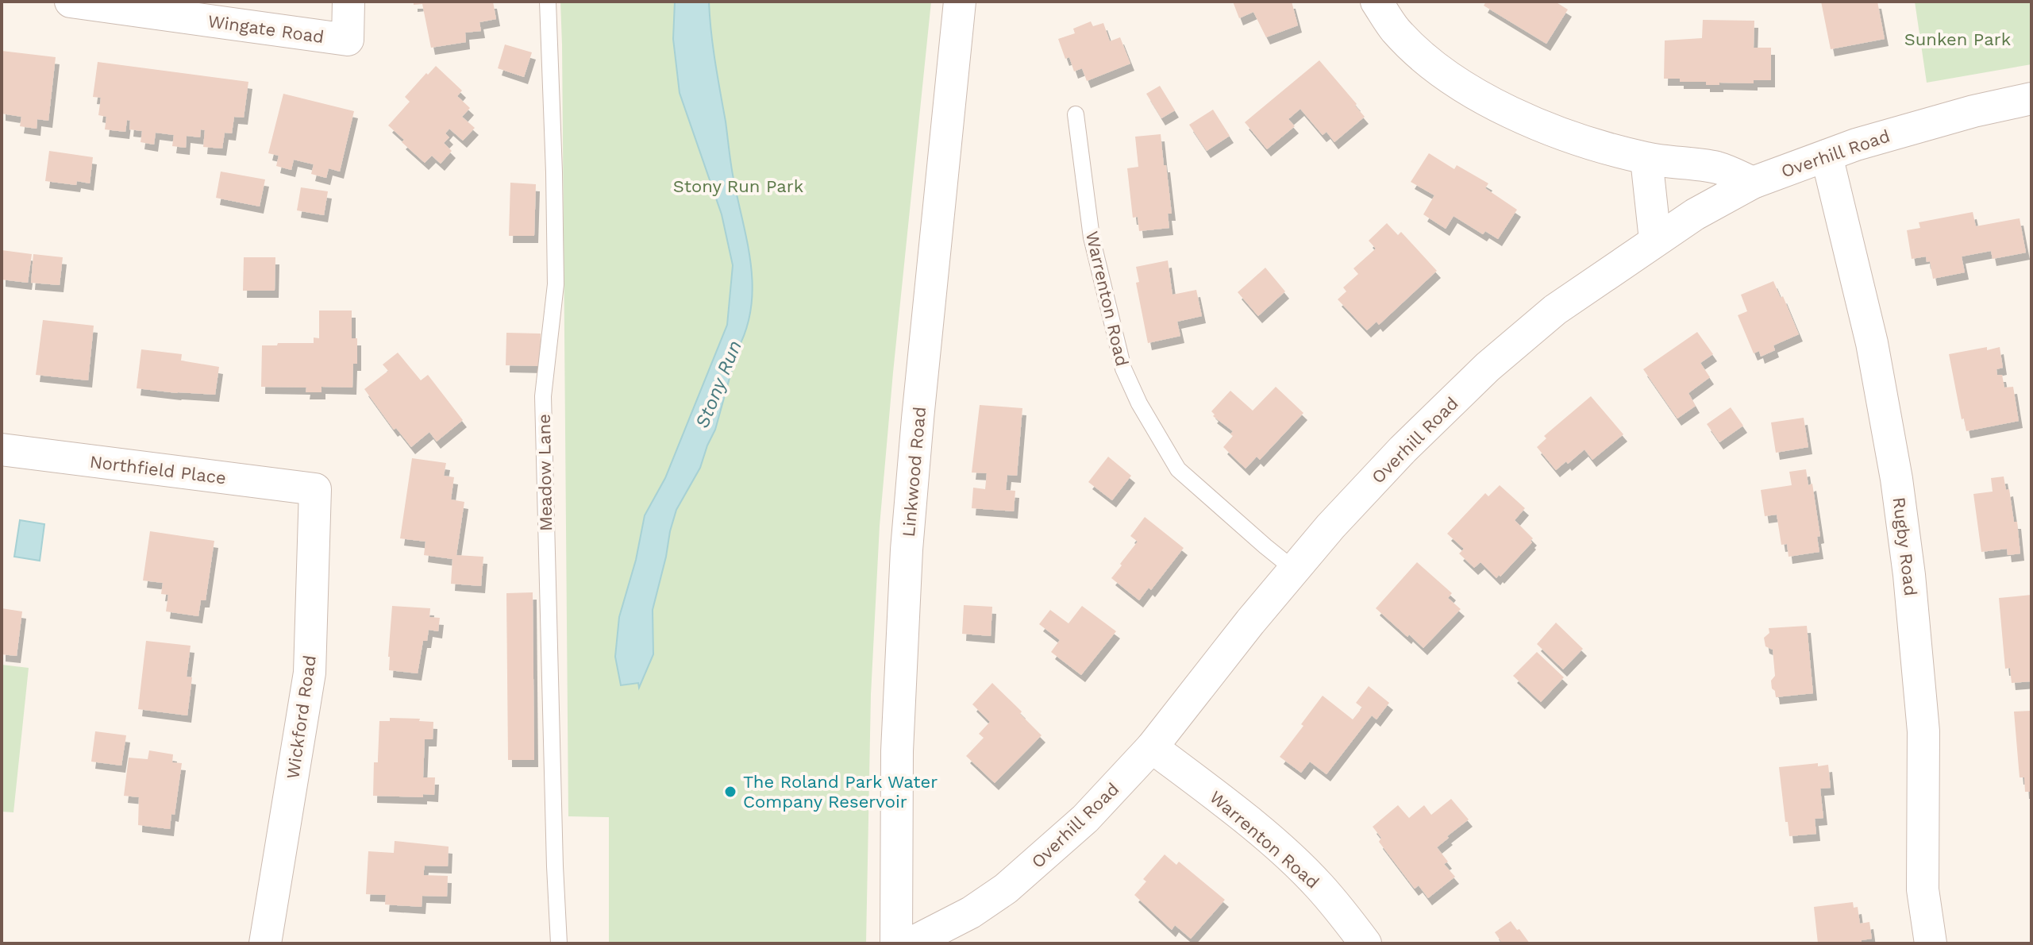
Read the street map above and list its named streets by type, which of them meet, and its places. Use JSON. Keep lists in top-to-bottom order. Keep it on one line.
{"streets":{"street":["Wingate Road","Overhill Road","Warrenton Road","Northfield Place","Linkwood Road","Rugby Road","Wickford Road"],"lane":["Meadow Lane"]},"crossings":[["Overhill Road","Warrenton Road"],["Overhill Road","Rugby Road"],["Northfield Place","Wickford Road"]],"water":["Stony Run"],"parks":["Sunken Park","Stony Run Park"],"places":["The Roland Park Water Company Reservoir"]}
